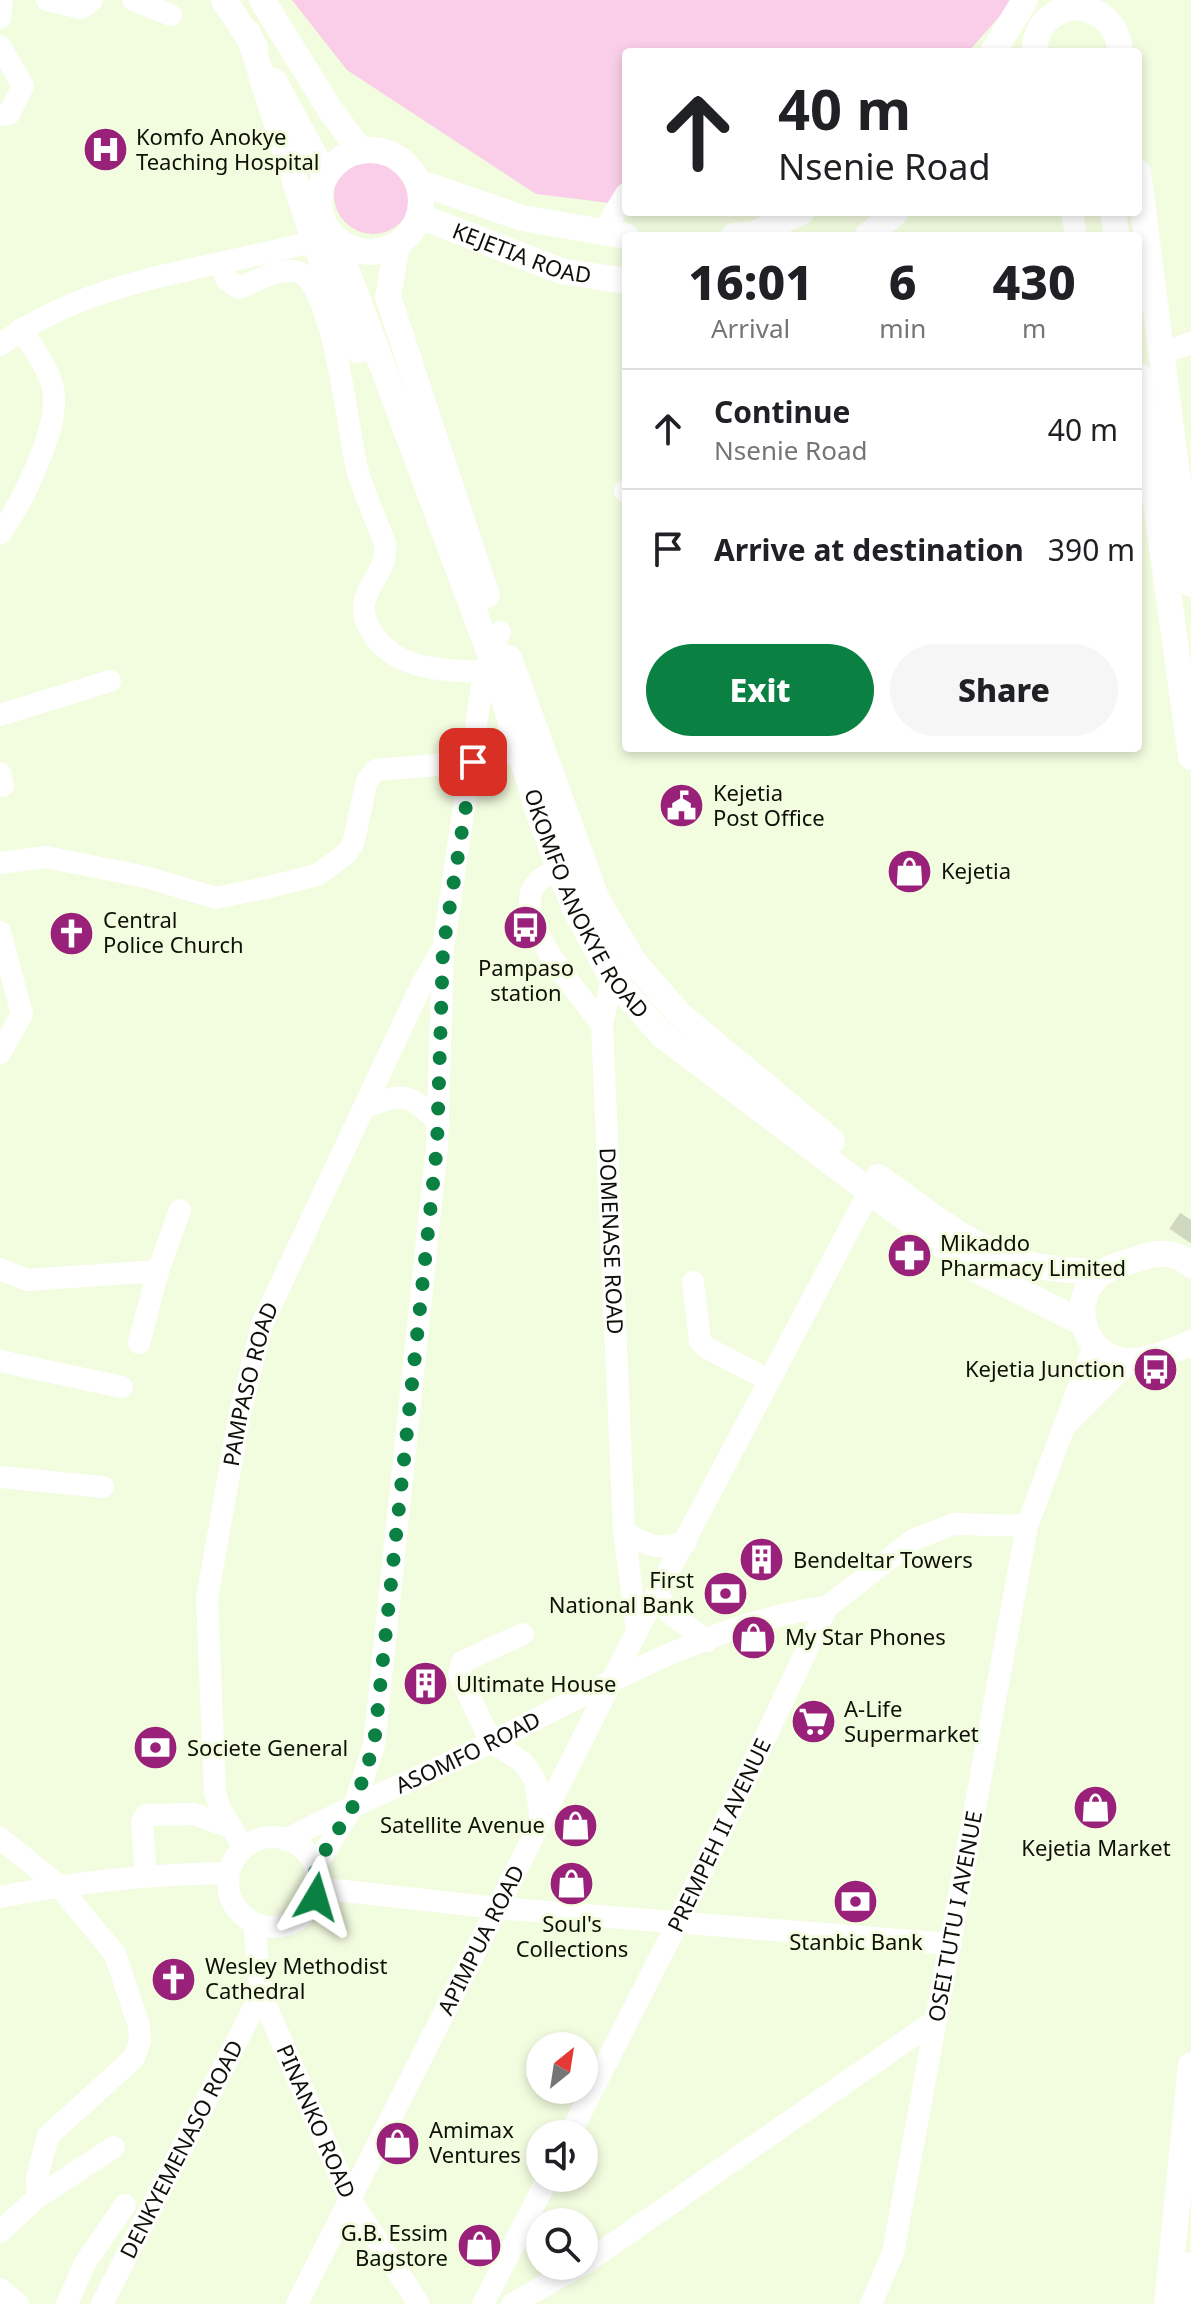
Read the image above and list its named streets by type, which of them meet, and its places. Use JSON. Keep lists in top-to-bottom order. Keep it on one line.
{"streets":{"main road":["KEJETIA ROAD","OKOMFO ANOKYE ROAD"],"street":["DOMENASE ROAD","PAMPASO ROAD","ASOMFO ROAD","PREMPEH II AVENUE","OSEI TUTU I AVENUE","APIMPUA ROAD","PINANKO ROAD","DENKYEMENASO ROAD"]},"crossings":[["KEJETIA ROAD","OKOMFO ANOKYE ROAD"],["OKOMFO ANOKYE ROAD","DOMENASE ROAD"],["OKOMFO ANOKYE ROAD","OSEI TUTU I AVENUE"],["OKOMFO ANOKYE ROAD","APIMPUA ROAD"],["DOMENASE ROAD","APIMPUA ROAD"],["PAMPASO ROAD","ASOMFO ROAD"],["PAMPASO ROAD","PINANKO ROAD"],["ASOMFO ROAD","PREMPEH II AVENUE"],["ASOMFO ROAD","APIMPUA ROAD"],["ASOMFO ROAD","PINANKO ROAD"],["PREMPEH II AVENUE","OSEI TUTU I AVENUE"],["APIMPUA ROAD","PINANKO ROAD"],["PINANKO ROAD","DENKYEMENASO ROAD"]],"places":{"hospital":["Komfo Anokye Teaching Hospital"],"public building":["Kejetia Post Office"],"shop":["Kejetia","My Star Phones","Kejetia Market","Satellite Avenue","Soul's Collections","Amimax Ventures","G.B. Essim Bagstore"],"bus stop":["Pampaso station","Kejetia Junction"],"church":["Central Police Church","Wesley Methodist Cathedral"],"pharmacy":["Mikaddo Pharmacy Limited"],"building":["Bendeltar Towers","Ultimate House"],"bank":["First National Bank","Societe General","Stanbic Bank"],"supermarket":["A-Life Supermarket"]},"north":"top right","page":{"turn":["40 m","Nsenie Road"],"eta":["16:01","Arrival","6","min","430","m"],"list":[{"name":"Continue","note":"Nsenie Road","value":"40 m"},{"name":"Arrive at destination","value":"390 m"}],"buttons":["Exit","Share"]}}
